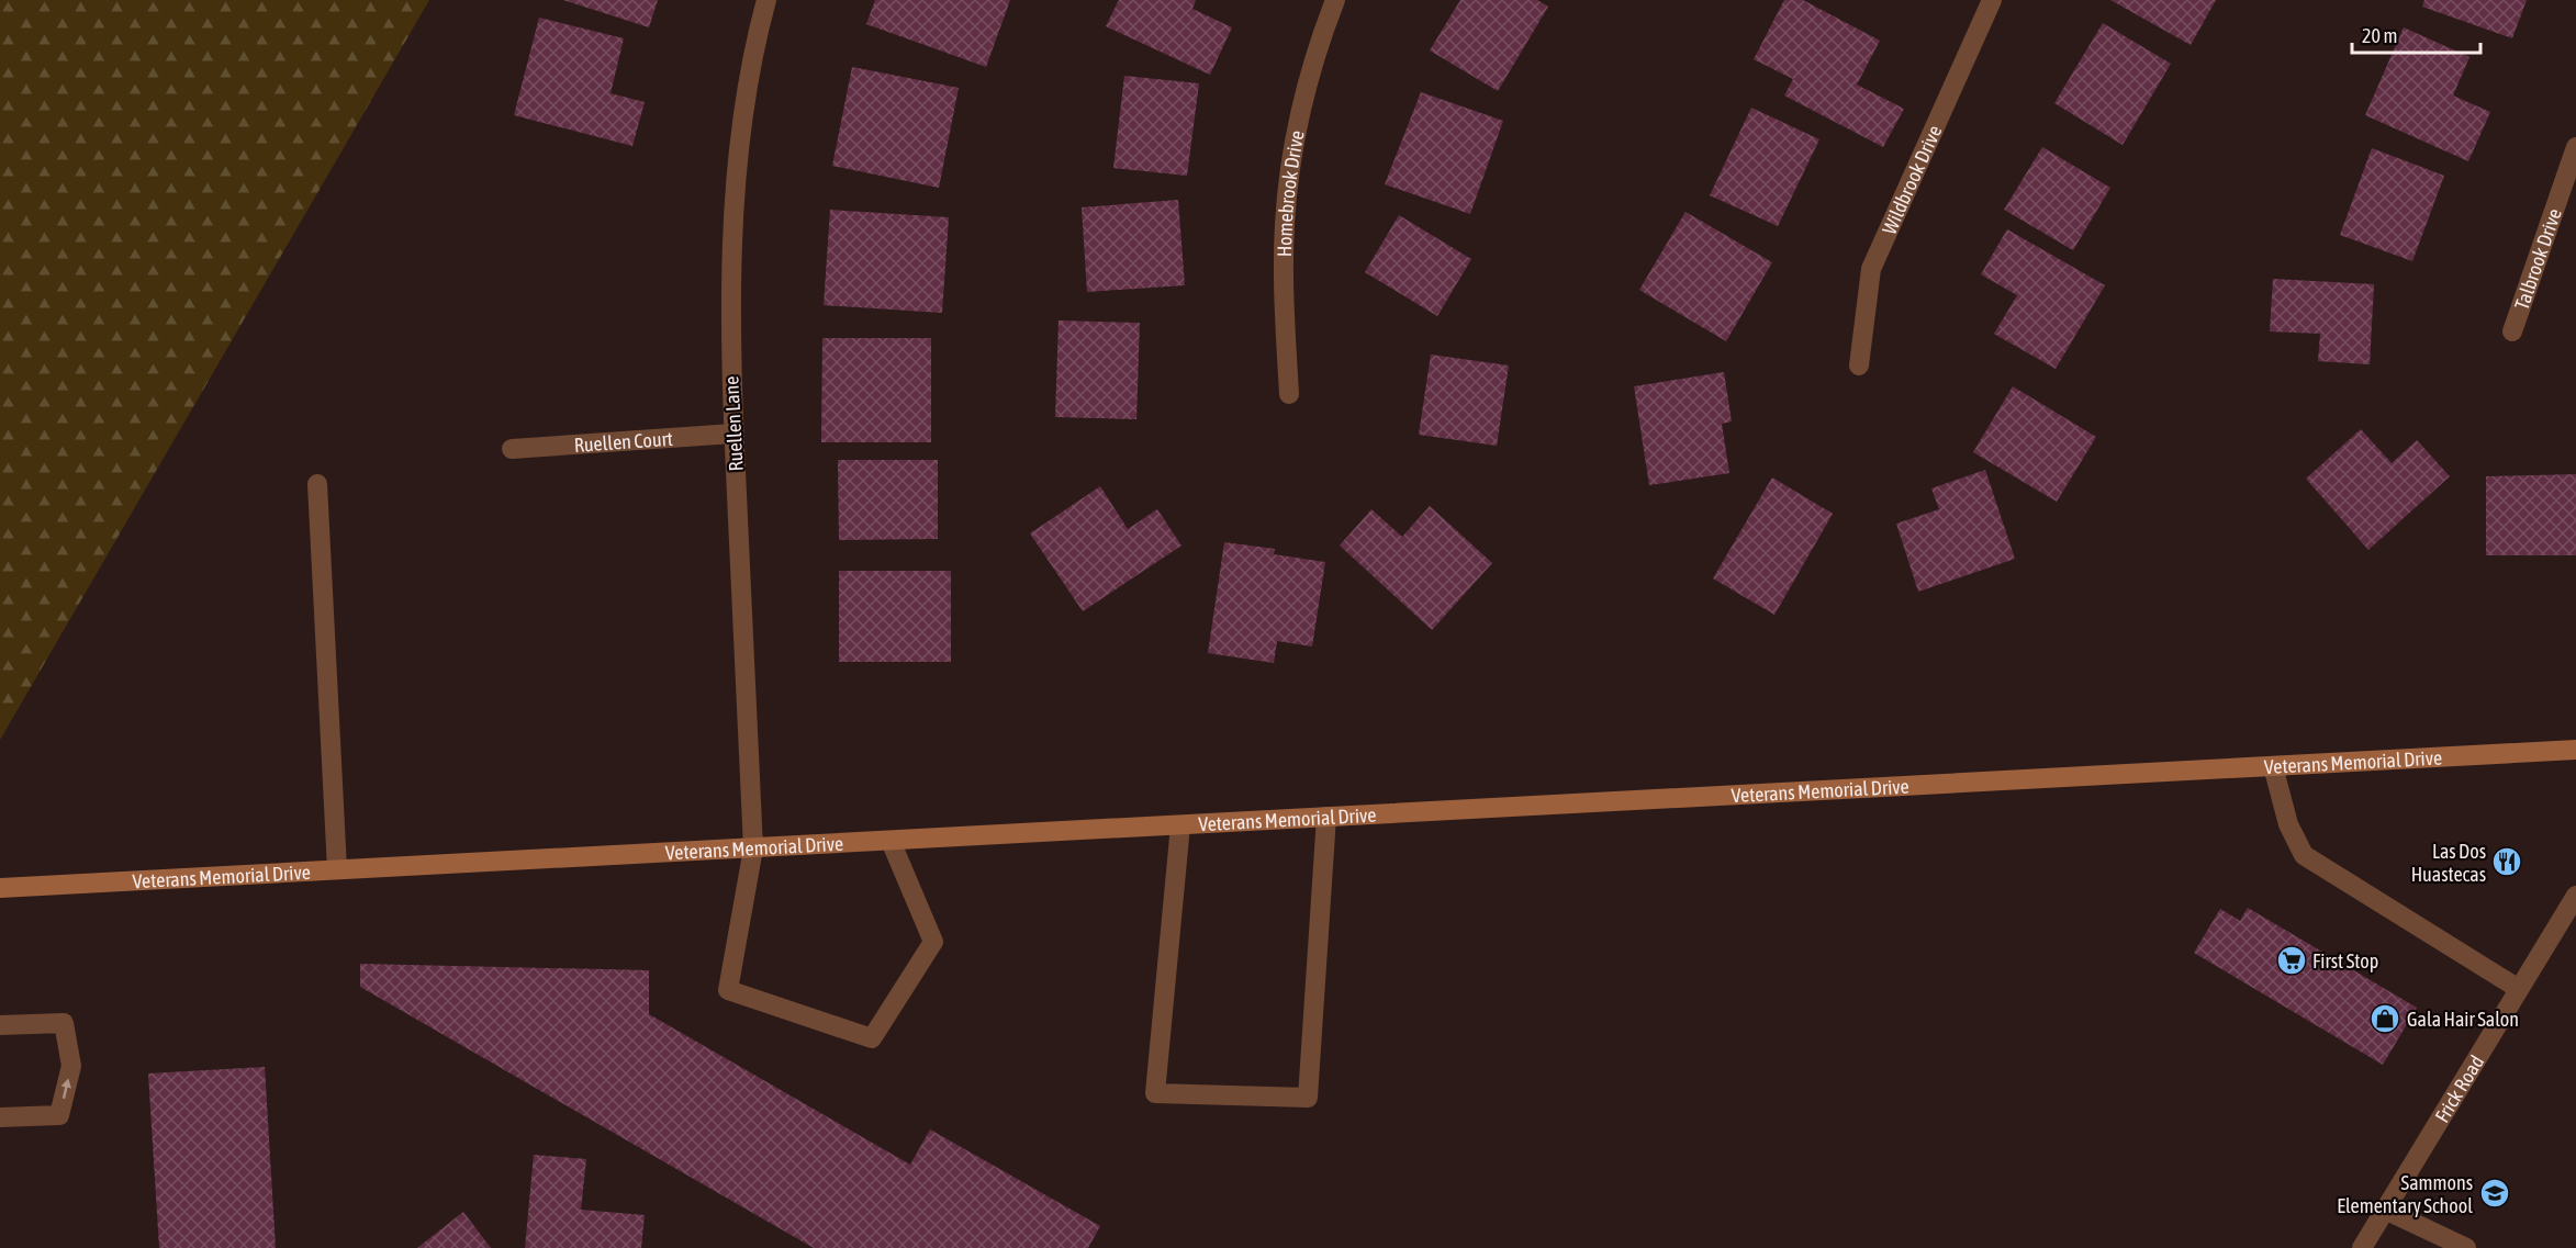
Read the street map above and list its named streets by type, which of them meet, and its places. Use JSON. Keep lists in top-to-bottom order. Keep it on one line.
{"streets":{"main road":["Veterans Memorial Drive"],"street":["Wildbrook Drive","Homebrook Drive","Talbrook Drive","Ruellen Lane","Ruellen Court","Frick Road"]},"crossings":[["Ruellen Lane","Ruellen Court"],["Ruellen Lane","Veterans Memorial Drive"]],"places":{"restaurant":["Las Dos Huastecas"],"supermarket":["First Stop"],"shop":["Gala Hair Salon"],"school or university":["Sammons Elementary School"]},"scale_bar":"20 m"}
